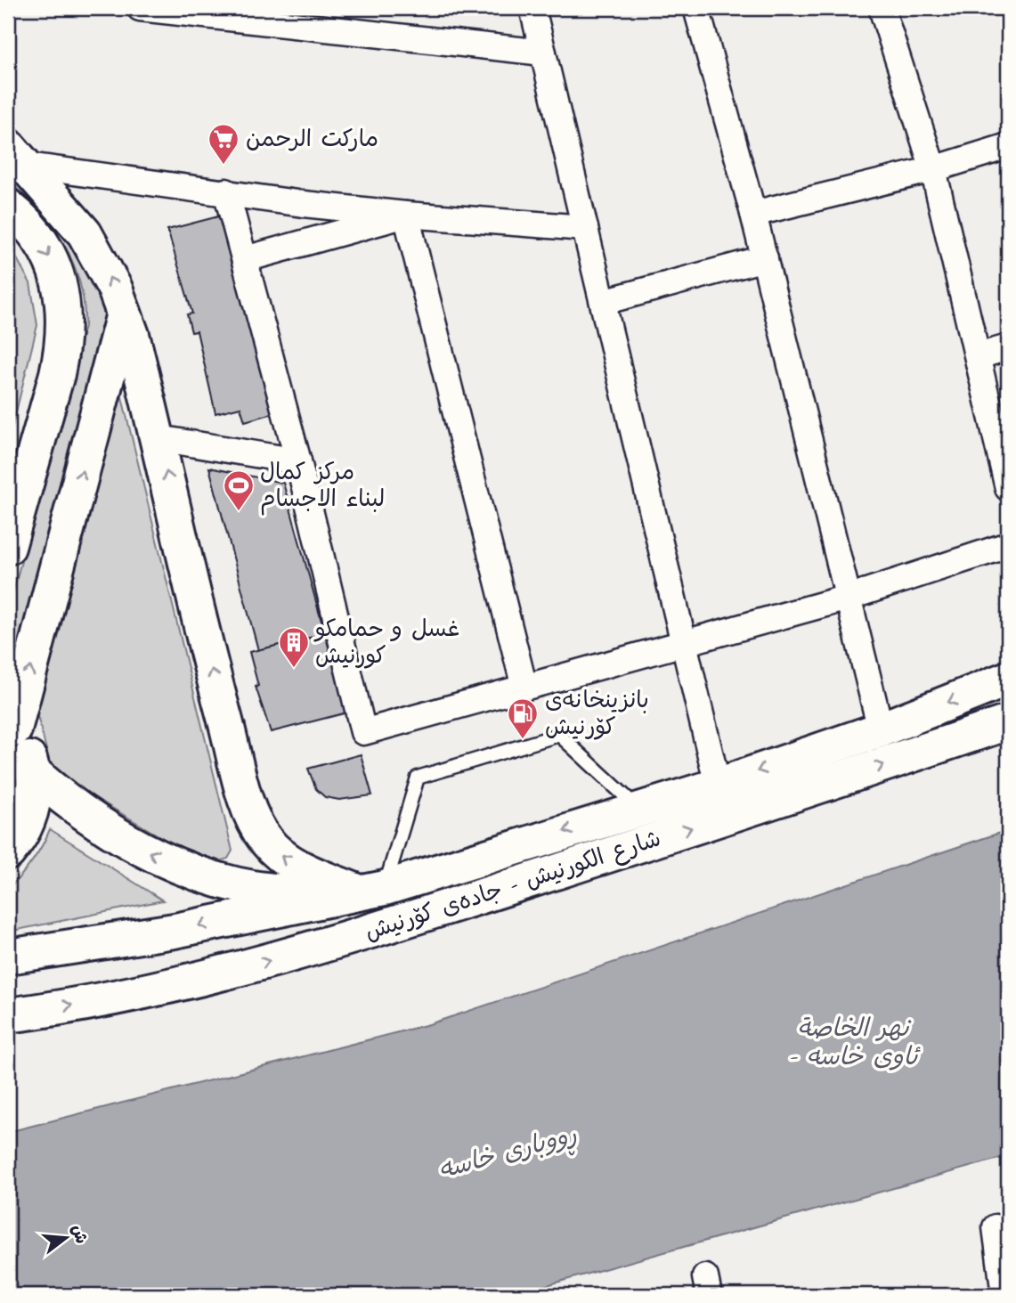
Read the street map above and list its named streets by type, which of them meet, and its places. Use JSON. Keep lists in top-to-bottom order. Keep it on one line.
{"streets":{"main road":["شارع الكورنيش - جادەی کۆرنیش"]},"water":["نهر الخاصة - ئاوی خاسە","ڕووباری خاسە"],"places":{"supermarket":["ماركت الرحمن"],"sports":["مركز كمال لبناء الاجسام"],"building":["غسل و حمامكو كورنيش"],"fuel station":["بانزینخانەی کۆرنیش"]},"north":"right"}
